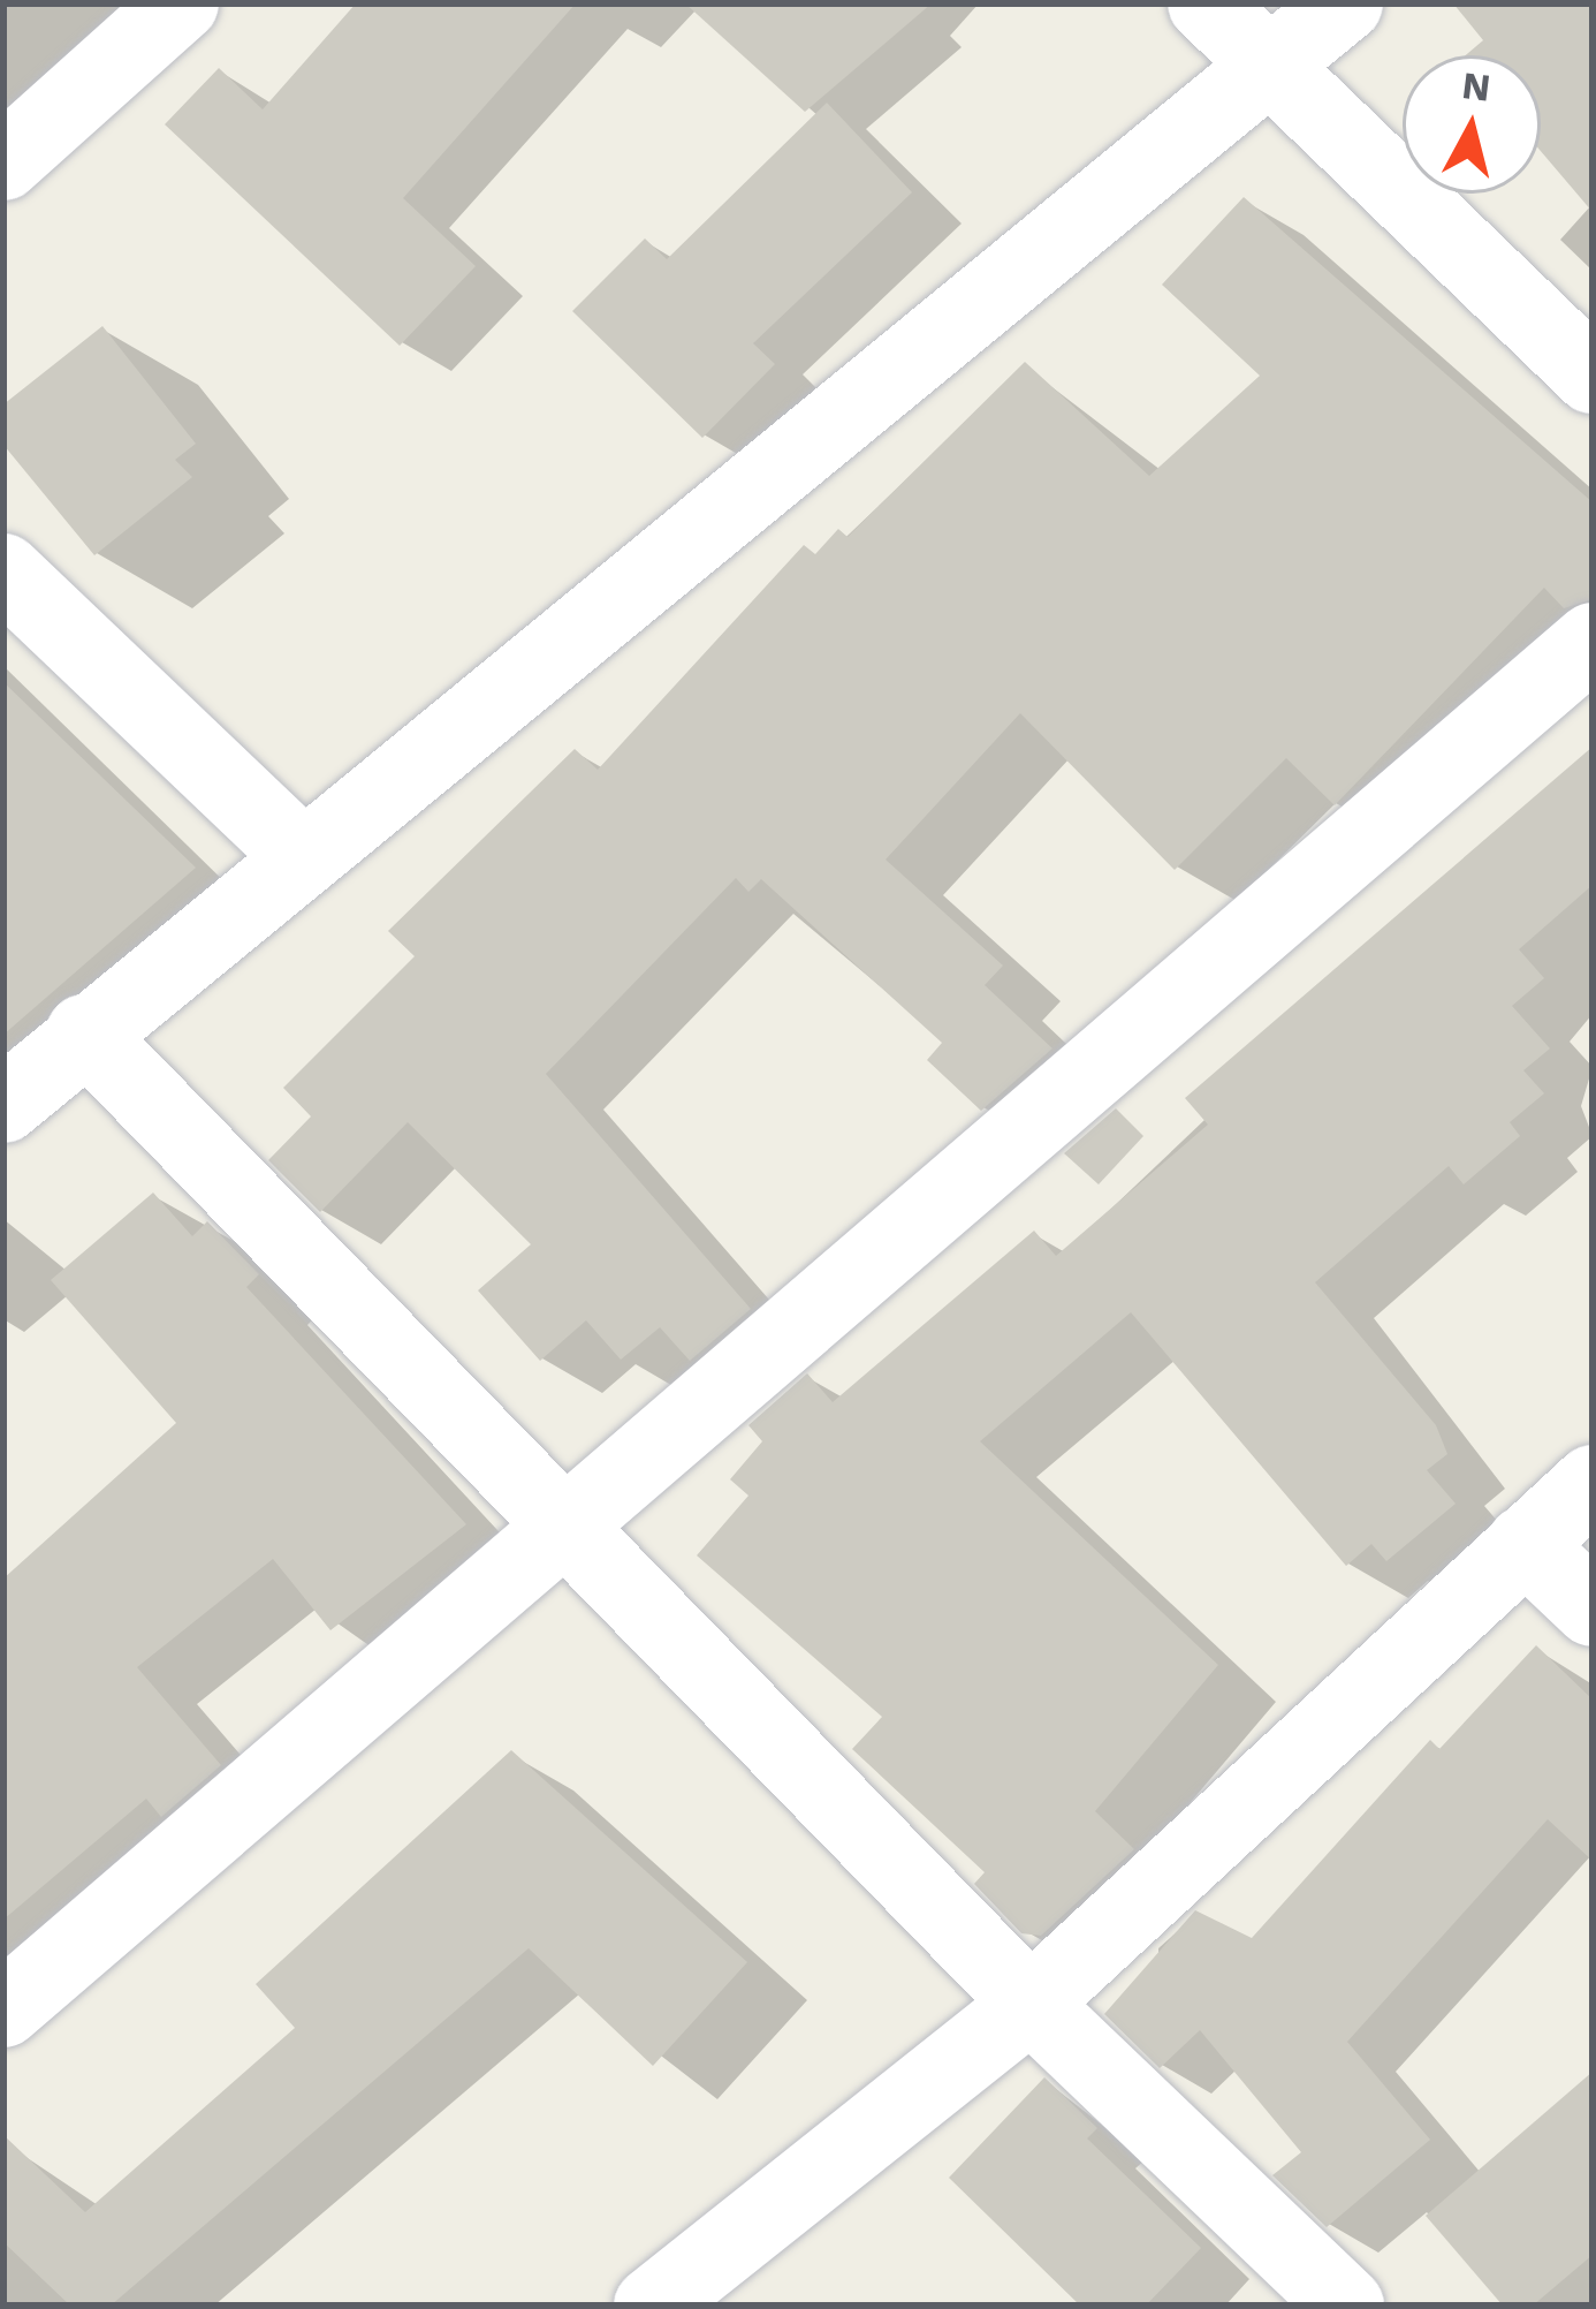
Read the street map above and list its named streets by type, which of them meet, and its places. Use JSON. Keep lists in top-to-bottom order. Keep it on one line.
{"north":"top"}
